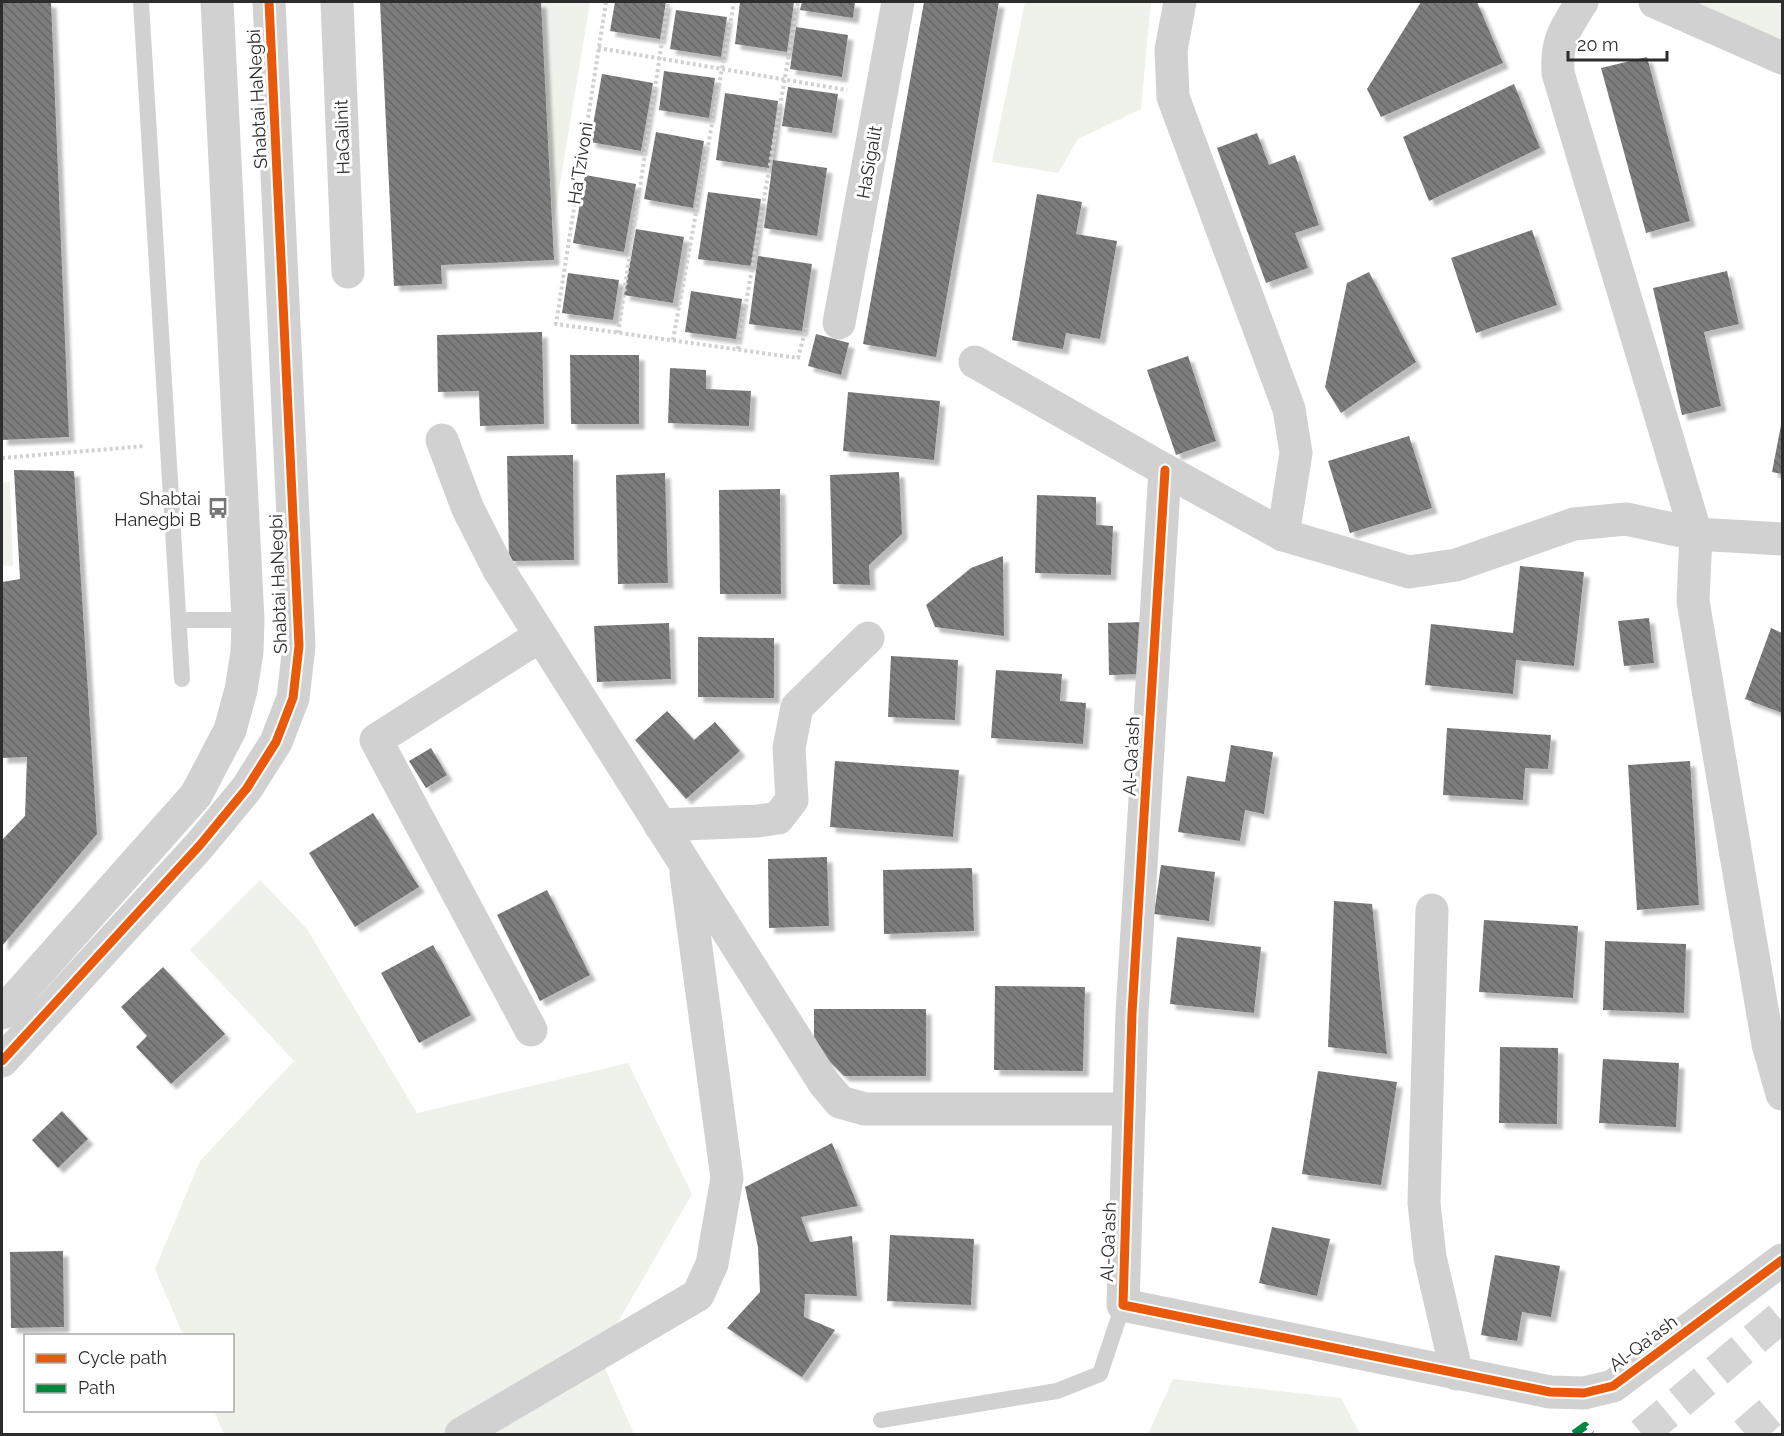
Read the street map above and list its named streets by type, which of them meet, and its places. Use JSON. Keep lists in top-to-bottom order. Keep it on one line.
{"streets":{"street":["Shabtai HaNegbi","HaGalinit","HaSigalit","Al-Qa'ash"],"path":["Ha'Tzivoni"]},"places":{"bus stop":["Shabtai Hanegbi B"]},"legend":["Cycle path","Path"],"scale_bar":"20 m"}
